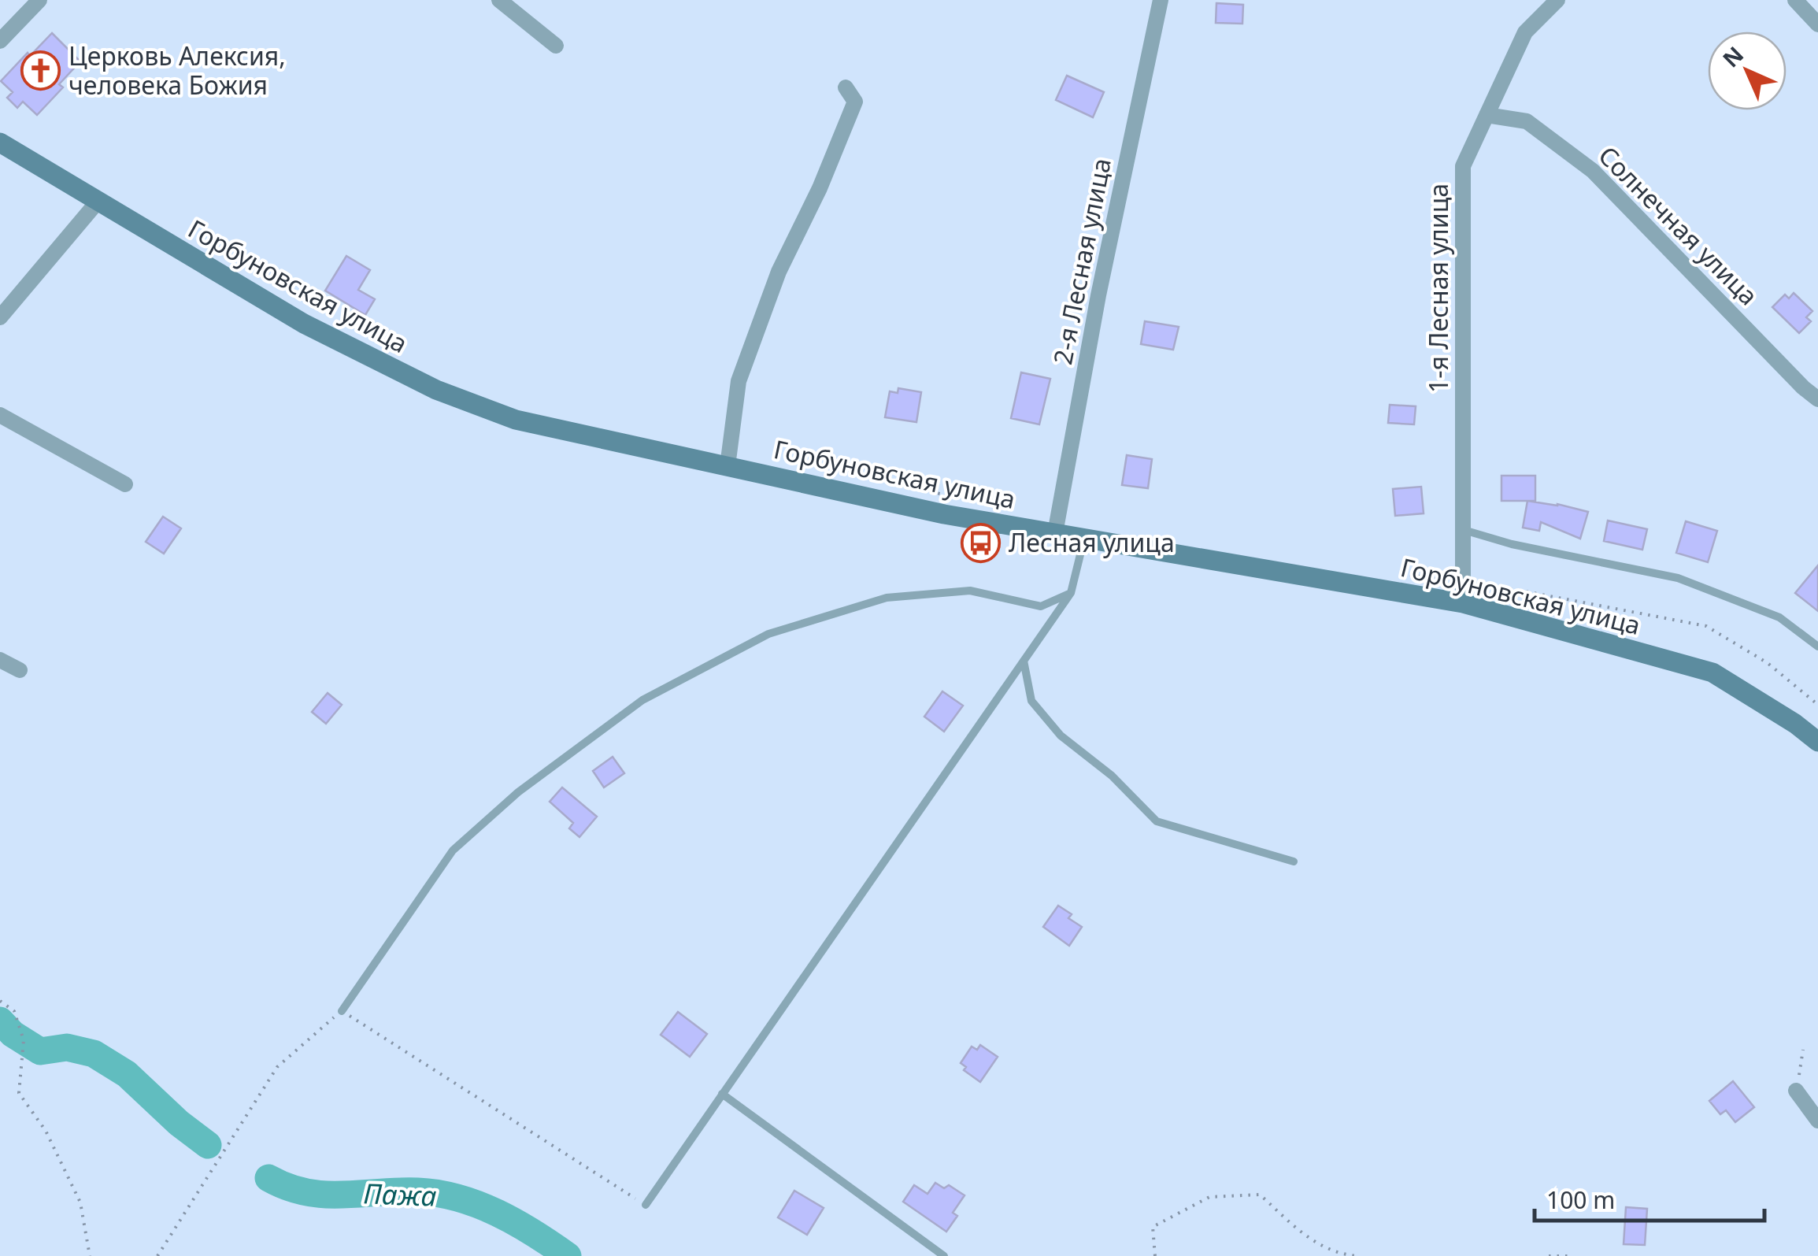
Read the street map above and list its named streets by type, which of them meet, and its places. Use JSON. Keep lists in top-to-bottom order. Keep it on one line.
{"streets":{"main road":["Горбуновская улица"],"street":["Солнечная улица","2-я Лесная улица","1-я Лесная улица"]},"crossings":[["Солнечная улица","1-я Лесная улица"],["2-я Лесная улица","Горбуновская улица"],["Горбуновская улица","1-я Лесная улица"]],"water":["Пажа"],"places":{"church":["Церковь Алексия, человека Божия"],"bus stop":["Лесная улица"]},"scale_bar":"100 m","north":"top left"}
